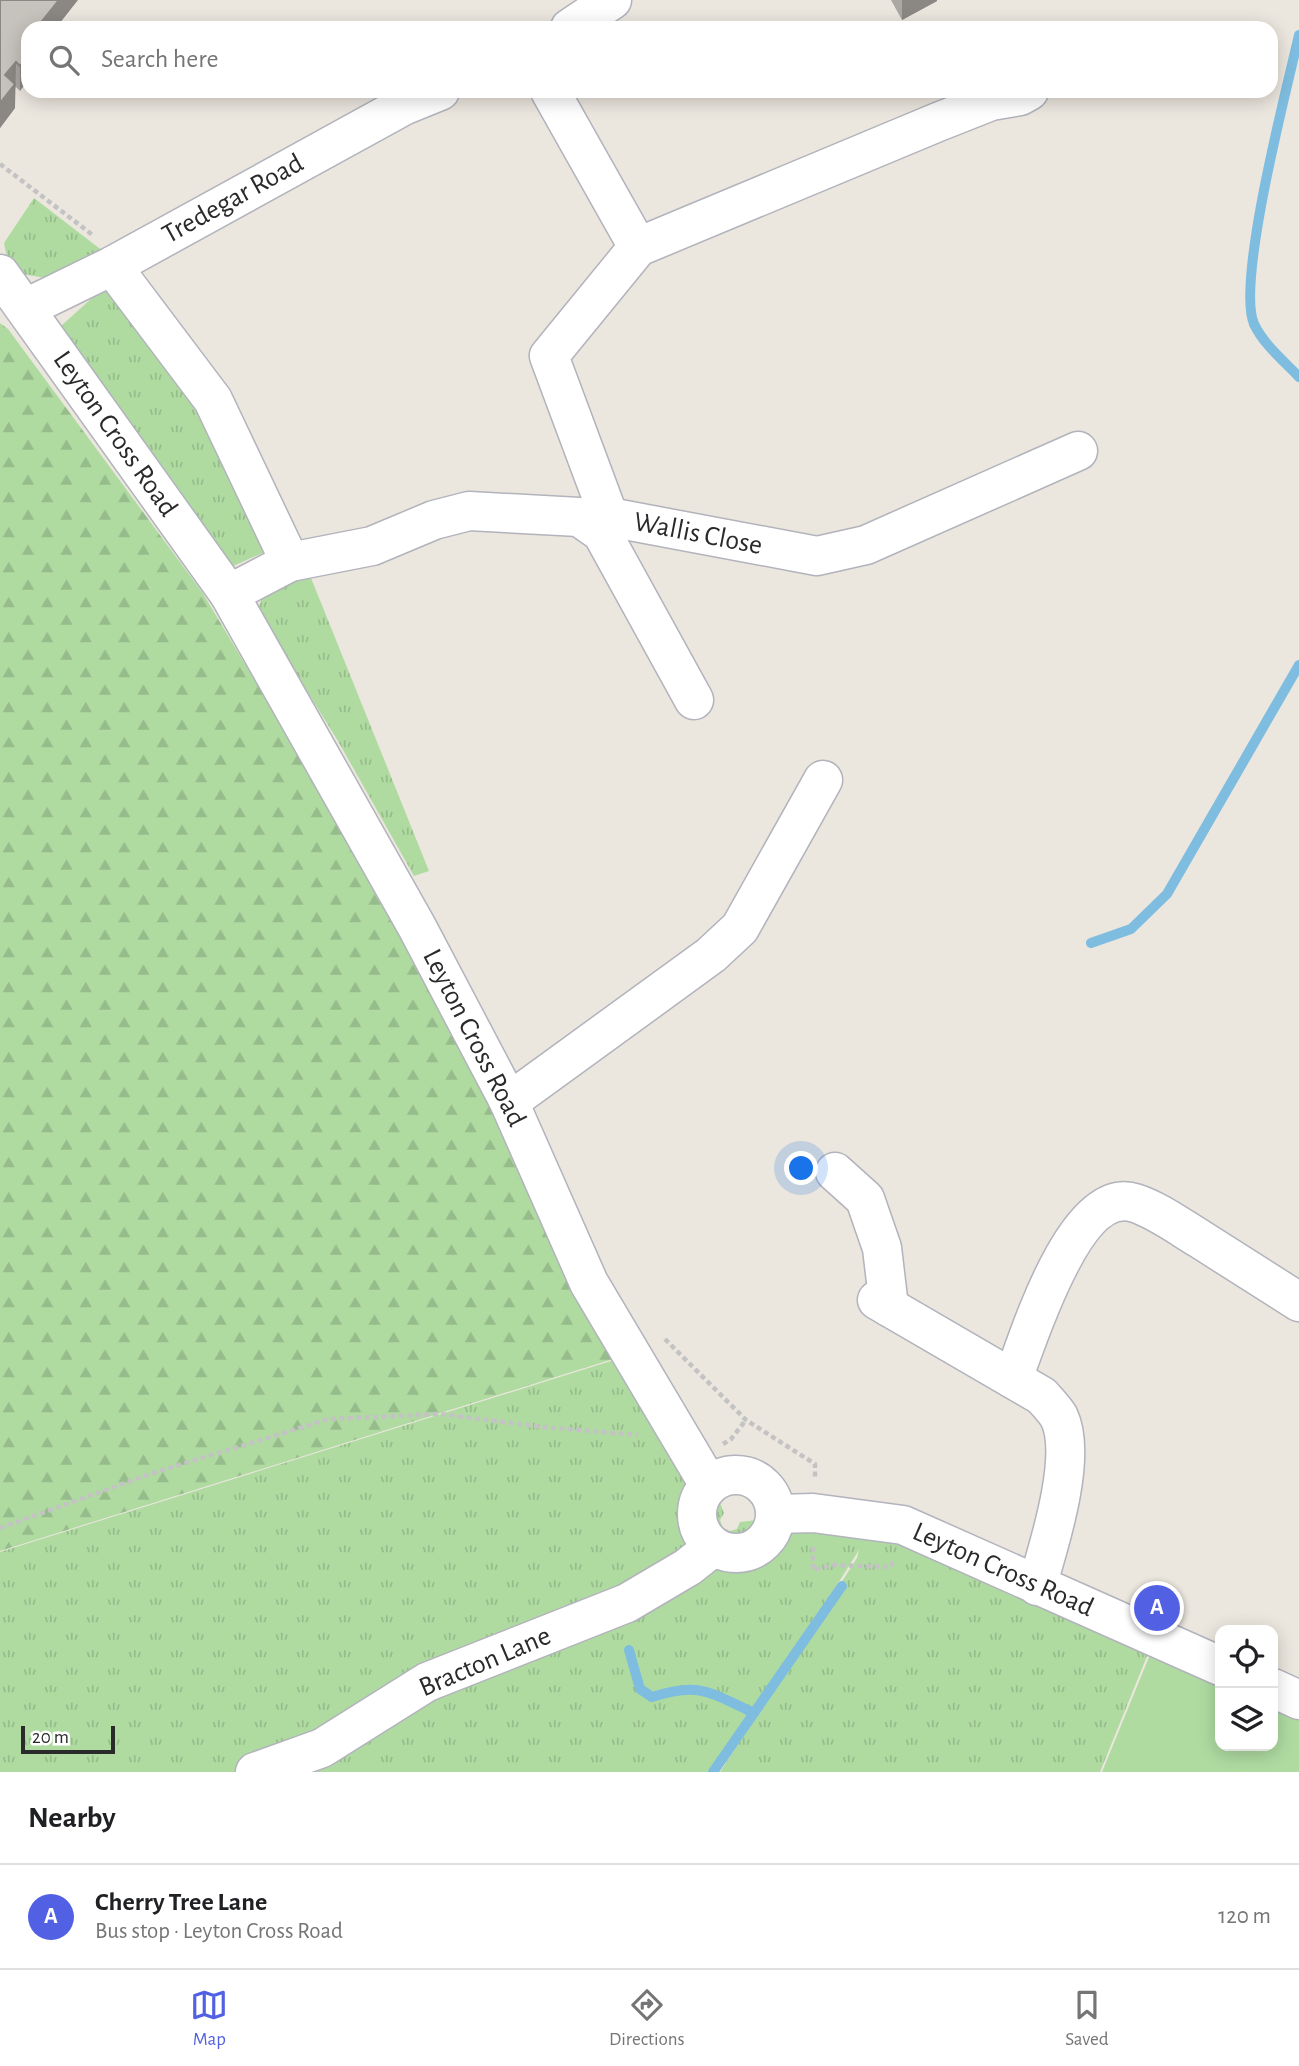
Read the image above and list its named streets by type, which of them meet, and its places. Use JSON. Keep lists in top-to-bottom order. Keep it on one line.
{"streets":{"street":["Tredegar Road","Leyton Cross Road","Wallis Close","Bracton Lane"]},"crossings":[["Tredegar Road","Leyton Cross Road"],["Leyton Cross Road","Bracton Lane"]],"scale_bar":"20 m","page":{"search":"Search here","pins":"A","scale":"20 m","heading":"Nearby","list":[{"mark":"A","name":"Cherry Tree Lane","note":"Bus stop · Leyton Cross Road","value":"120 m"}],"nav":["Map","Directions","Saved"]}}
